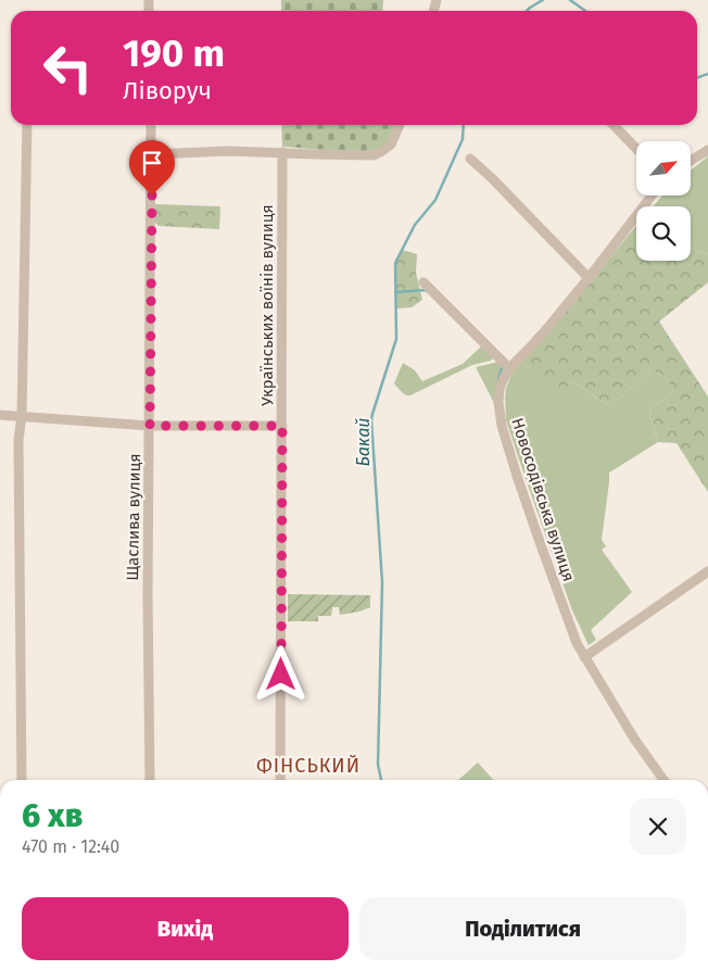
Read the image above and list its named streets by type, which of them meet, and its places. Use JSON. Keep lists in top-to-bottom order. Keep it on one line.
{"streets":{"street":["Українських воїнів вулиця","Новосодівська вулиця","Щаслива вулиця"]},"districts":["ФІНСЬКИЙ"],"water":["Бакай"],"north":"top right","page":{"turn":["190 m","Ліворуч"],"heading":["6 хв","470 m · 12:40"],"buttons":["Вихід","Поділитися"]}}
